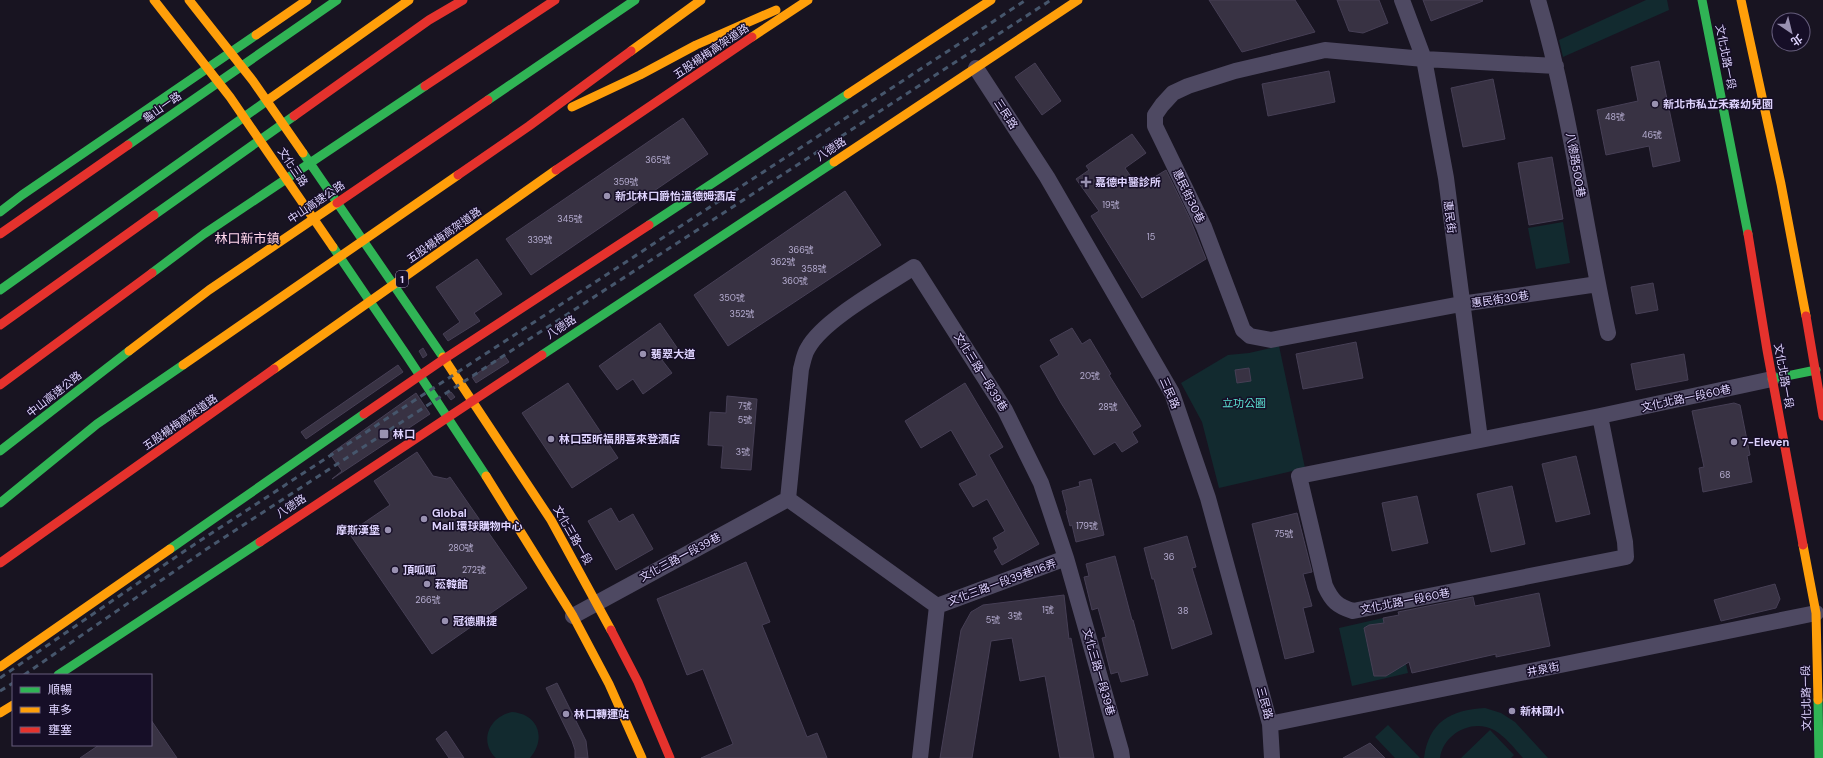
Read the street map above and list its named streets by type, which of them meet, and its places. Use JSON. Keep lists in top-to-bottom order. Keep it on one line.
{"streets":{"main road":["五股楊梅高架道路","文化北路一段","龜山一路","八德路","文化三路","中山高速公路","1","文化三路一段"],"street":["三民路","八德路500巷","惠民街30巷","惠民街","文化三路一段39巷","文化北路一段60巷","文化三路一段39巷116弄","井泉街"]},"crossings":[["文化北路一段","文化北路一段60巷"],["文化北路一段","井泉街"],["龜山一路","文化三路"],["三民路","八德路"],["三民路","井泉街"],["八德路","文化三路一段"],["八德路500巷","惠民街30巷"],["文化三路","文化三路一段"],["惠民街30巷","惠民街"],["惠民街","文化北路一段60巷"],["文化三路一段39巷","文化三路一段"],["文化三路一段39巷","文化三路一段39巷116弄"]],"districts":["林口新市鎮"],"parks":["立功公園"],"places":{"other":["新北市私立禾森幼兒園","新北林口爵怡溫德姆酒店","翡翠大道","林口亞昕福朋喜來登酒店","7-Eleven","Global Mall 環球購物中心","摩斯漢堡","頂呱呱","菘韓館","冠德鼎捷","新林國小","林口轉運站"],"health":["嘉德中醫診所"],"transit":["林口"]},"house_numbers":["48號","46號","365號","359號","19號","345號","15","339號","366號","362號","358號","360號","350號","352號","20號","7號","28號","5號","3號","68","179號","75號","280號","36","272號","266號","1號","38","3號","5號"],"legend":["順暢","車多","壅塞"],"north":"bottom right"}
